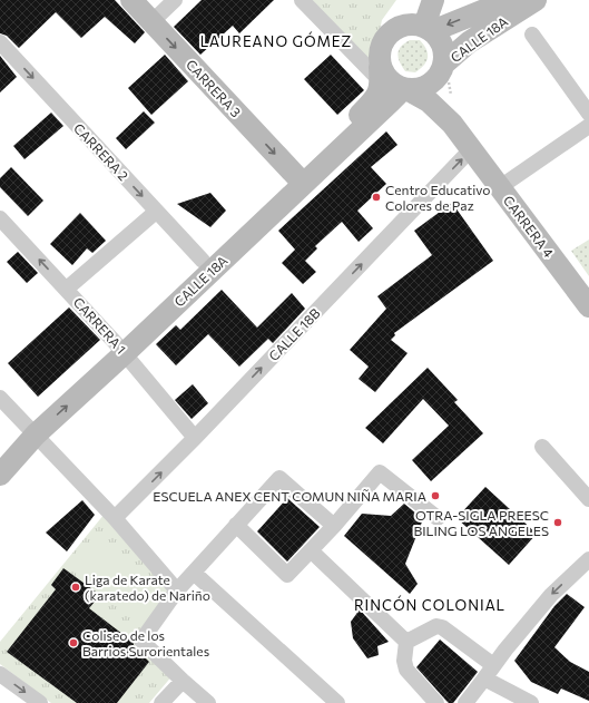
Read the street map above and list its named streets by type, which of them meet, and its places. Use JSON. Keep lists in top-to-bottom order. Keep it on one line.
{"streets":{"main road":["CALLE 18A","CARRERA 3","CARRERA 4"],"street":["CARRERA 2","CARRERA 1","CALLE 18B"]},"crossings":[["CALLE 18A","CARRERA 3"],["CALLE 18A","CARRERA 2"],["CALLE 18A","CARRERA 4"],["CALLE 18A","CARRERA 1"],["CARRERA 4","CALLE 18B"],["CARRERA 1","CALLE 18B"]],"one_way":["CARRERA 3","CARRERA 2","CALLE 18B"],"districts":["LAUREANO GÓMEZ","RINCÓN COLONIAL"],"places":["Centro Educativo Colores de Paz","ESCUELA ANEX CENT COMUN NIÑA MARIA","OTRA-SIGLA PREESC BILING LOS ANGELES","Liga de Karate (karatedo) de Nariño","Coliseo de los Barrios Surorientales"]}
